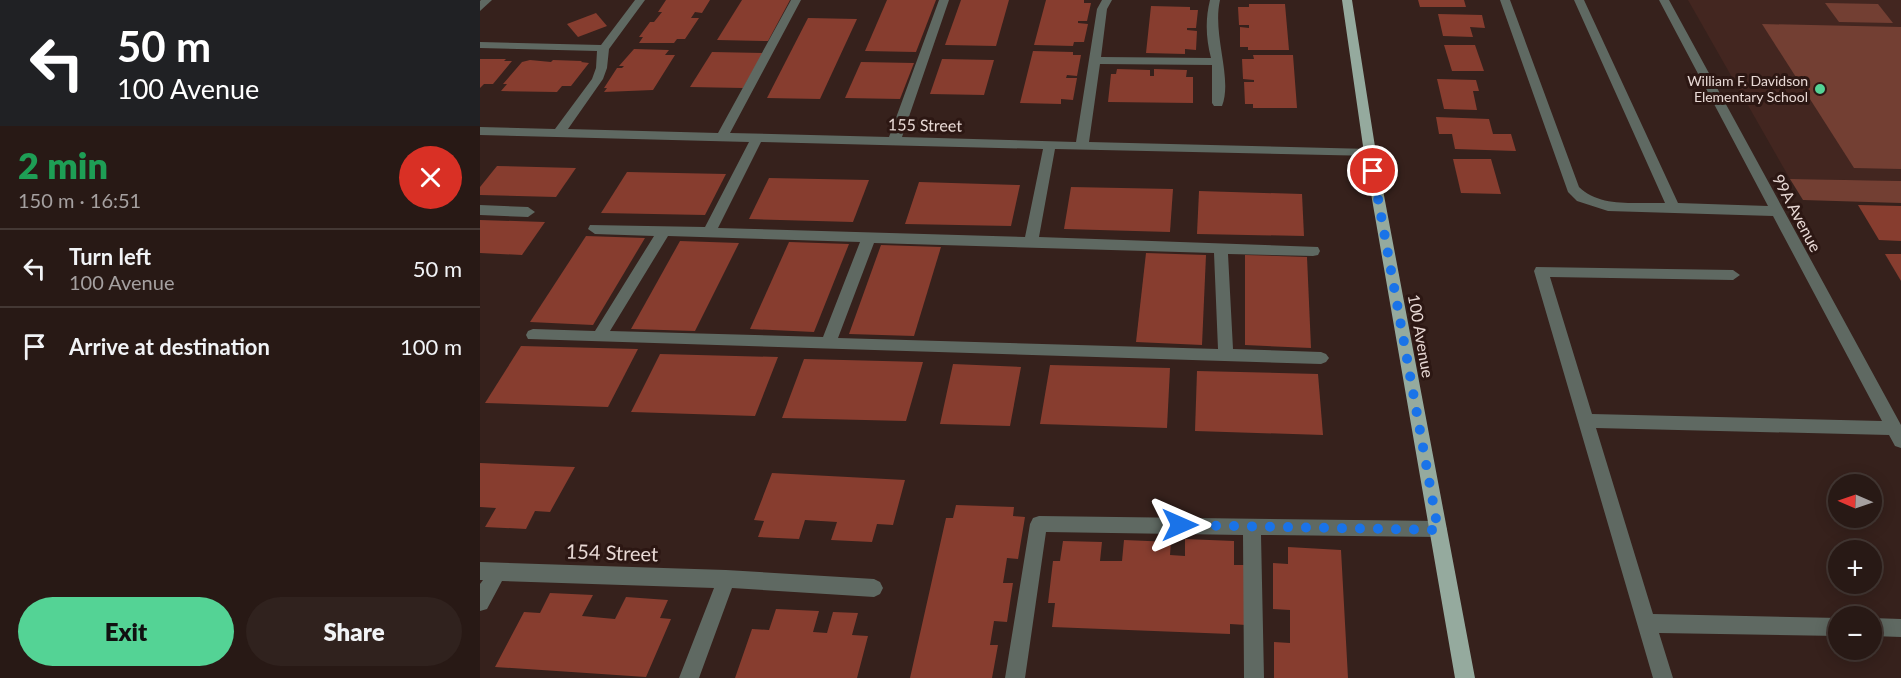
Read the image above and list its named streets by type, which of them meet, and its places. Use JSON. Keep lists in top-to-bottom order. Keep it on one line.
{"streets":{"main road":["100 Avenue"],"street":["155 Street","99A Avenue","154 Street"]},"crossings":[["155 Street","100 Avenue"]],"places":["William F. Davidson Elementary School"],"north":"left","page":{"turn":["50 m","100 Avenue"],"heading":["2 min","150 m · 16:51"],"list":[{"name":"Turn left","note":"100 Avenue","value":"50 m"},{"name":"Arrive at destination","value":"100 m"}],"map_buttons":["+","−"],"buttons":["Exit","Share"]}}
